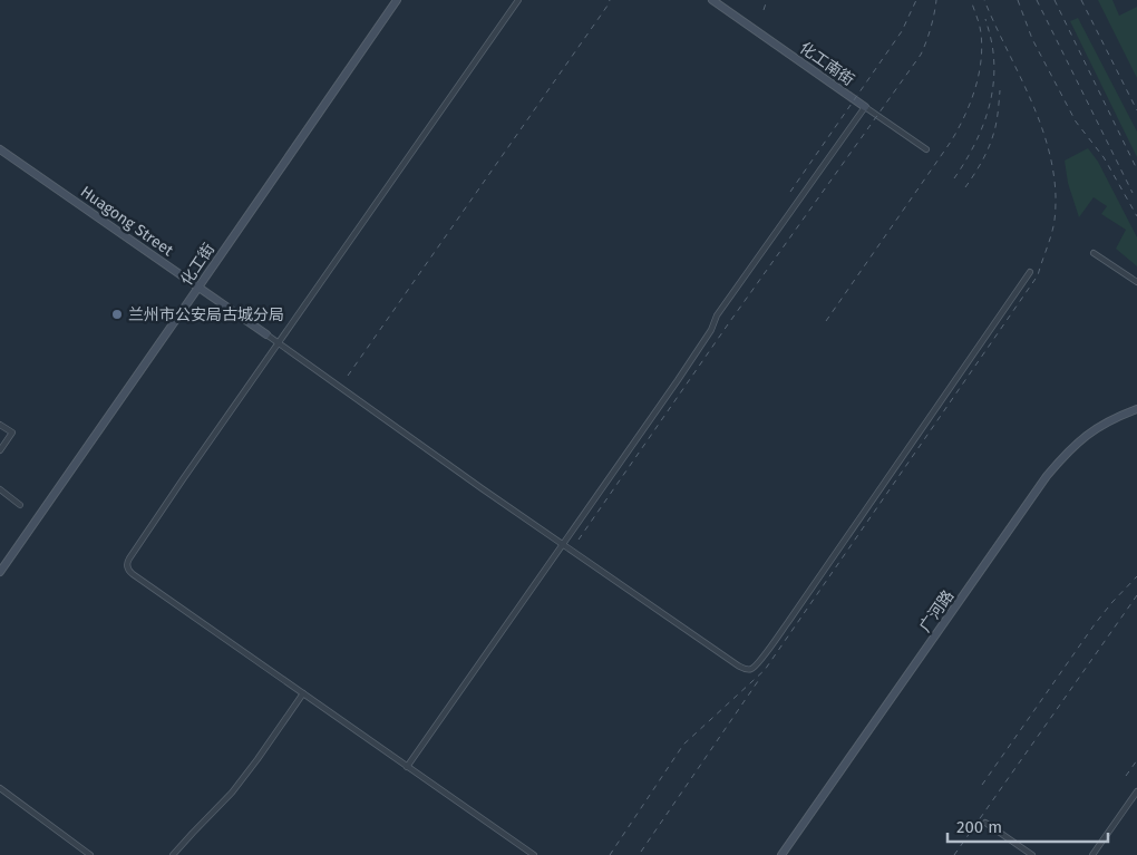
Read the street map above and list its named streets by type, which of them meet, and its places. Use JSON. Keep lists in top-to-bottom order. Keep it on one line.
{"streets":{"street":["化工南街","Huagong Street","化工街","广河路"]},"crossings":[["Huagong Street","化工街"]],"places":["兰州市公安局古城分局"],"scale_bar":"200 m"}
